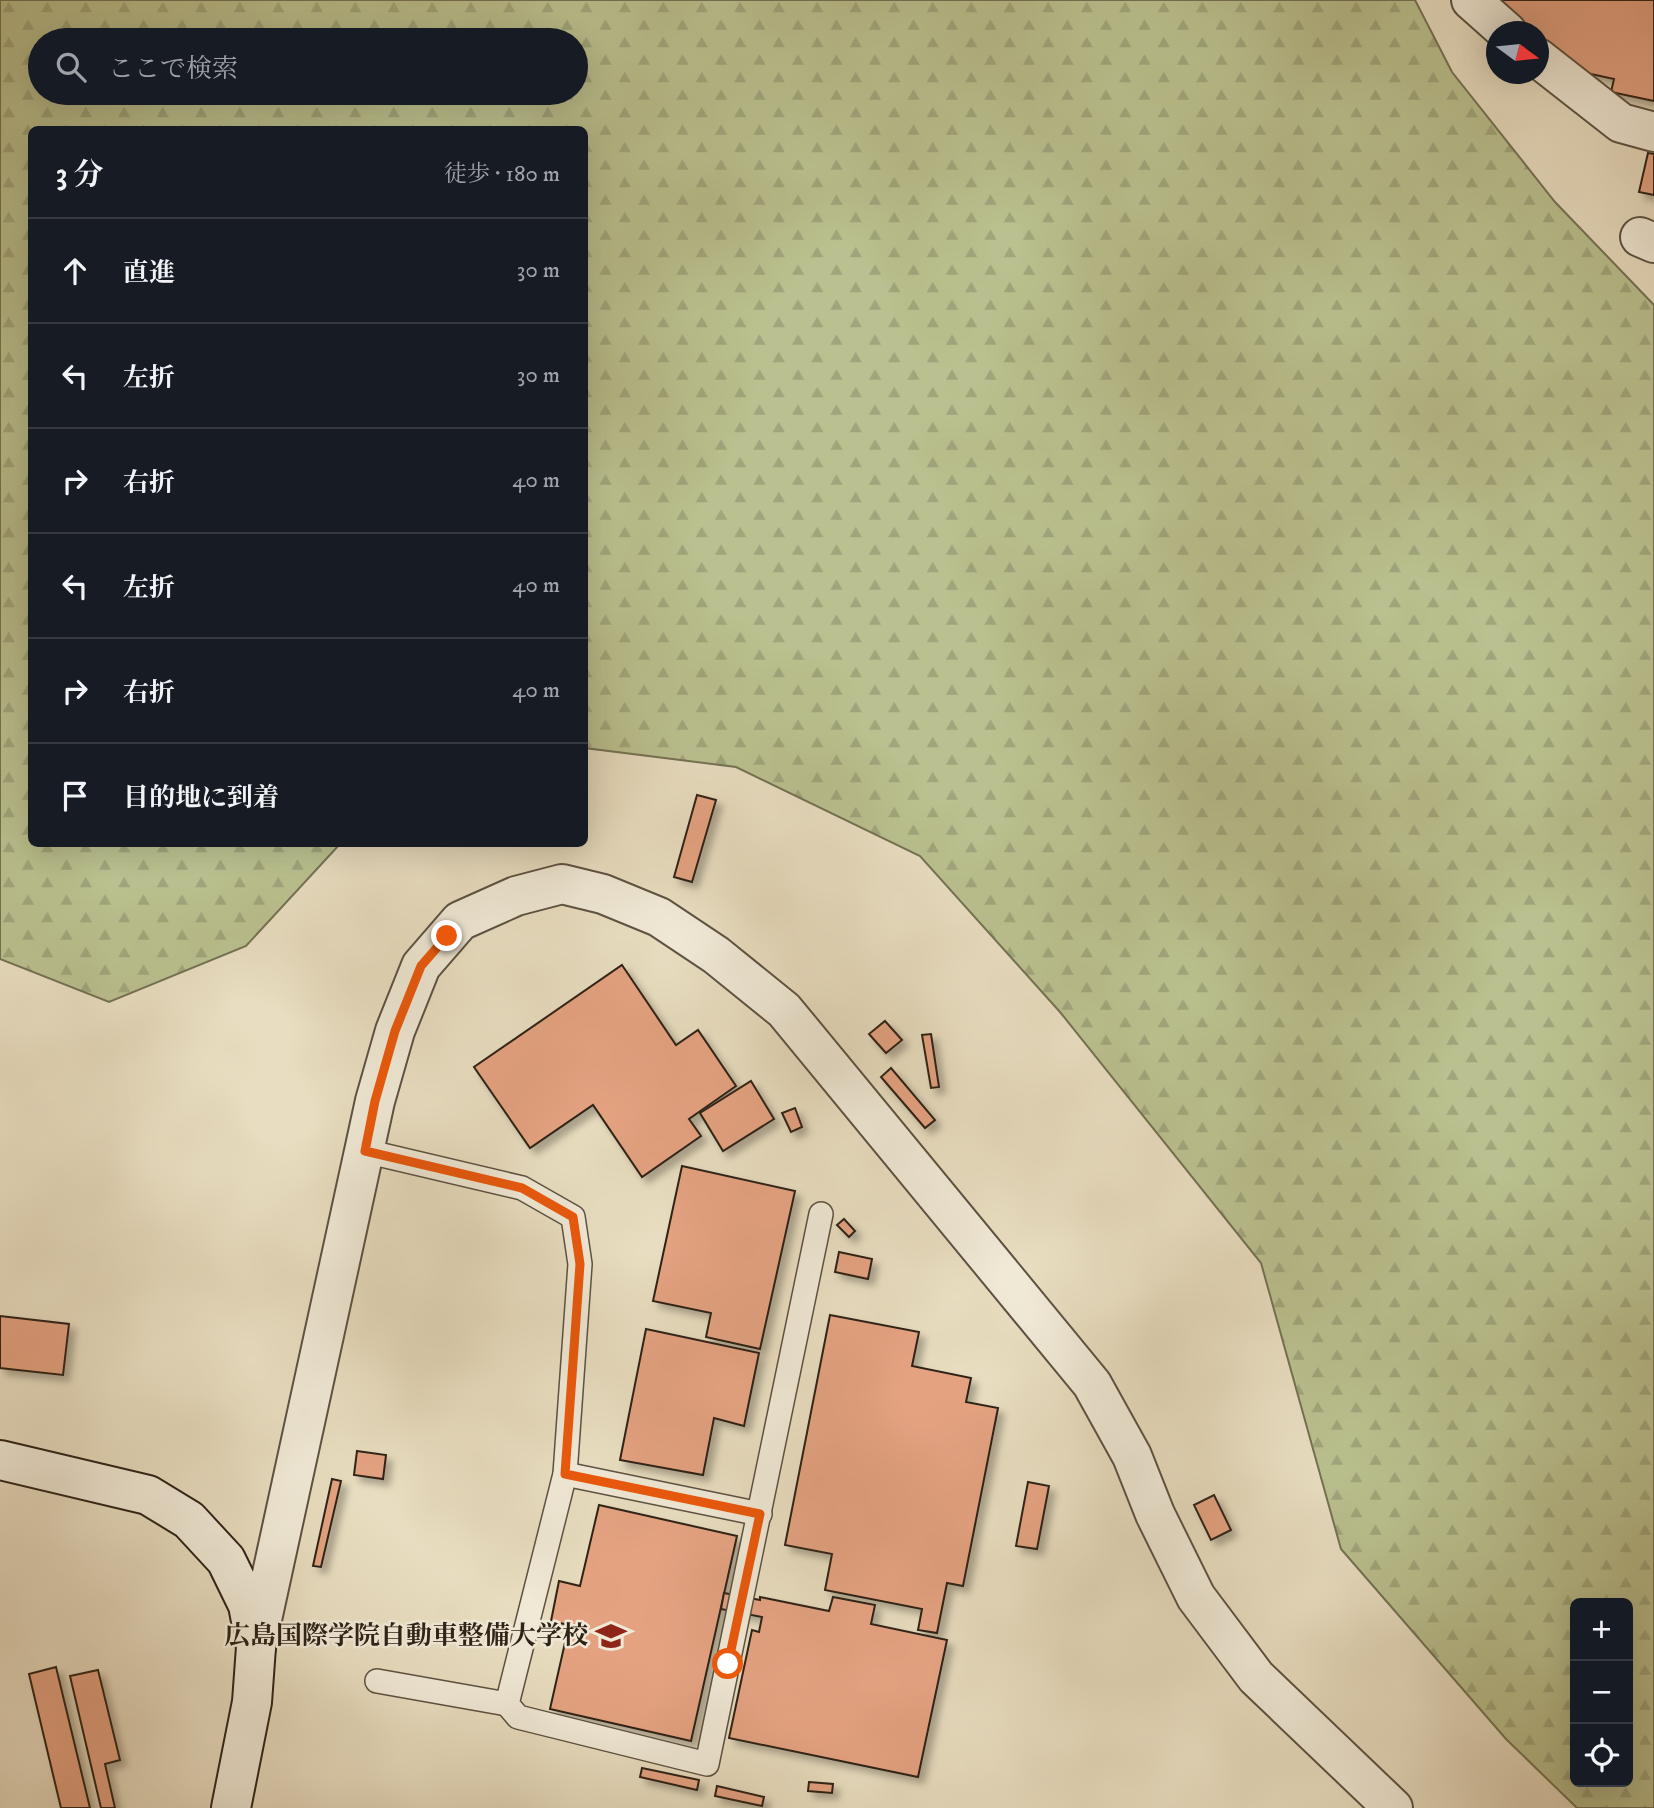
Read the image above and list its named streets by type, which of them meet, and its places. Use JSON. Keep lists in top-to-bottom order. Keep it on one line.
{"places":{"school or university":["広島国際学院自動車整備大学校"]},"north":"right","page":{"search":"ここで検索","heading":["3 分","徒歩 · 180 m"],"list":[["直進","30 m"],["左折","30 m"],["右折","40 m"],["左折","40 m"],["右折","40 m"],"目的地に到着"],"map_buttons":["+","−"]}}
